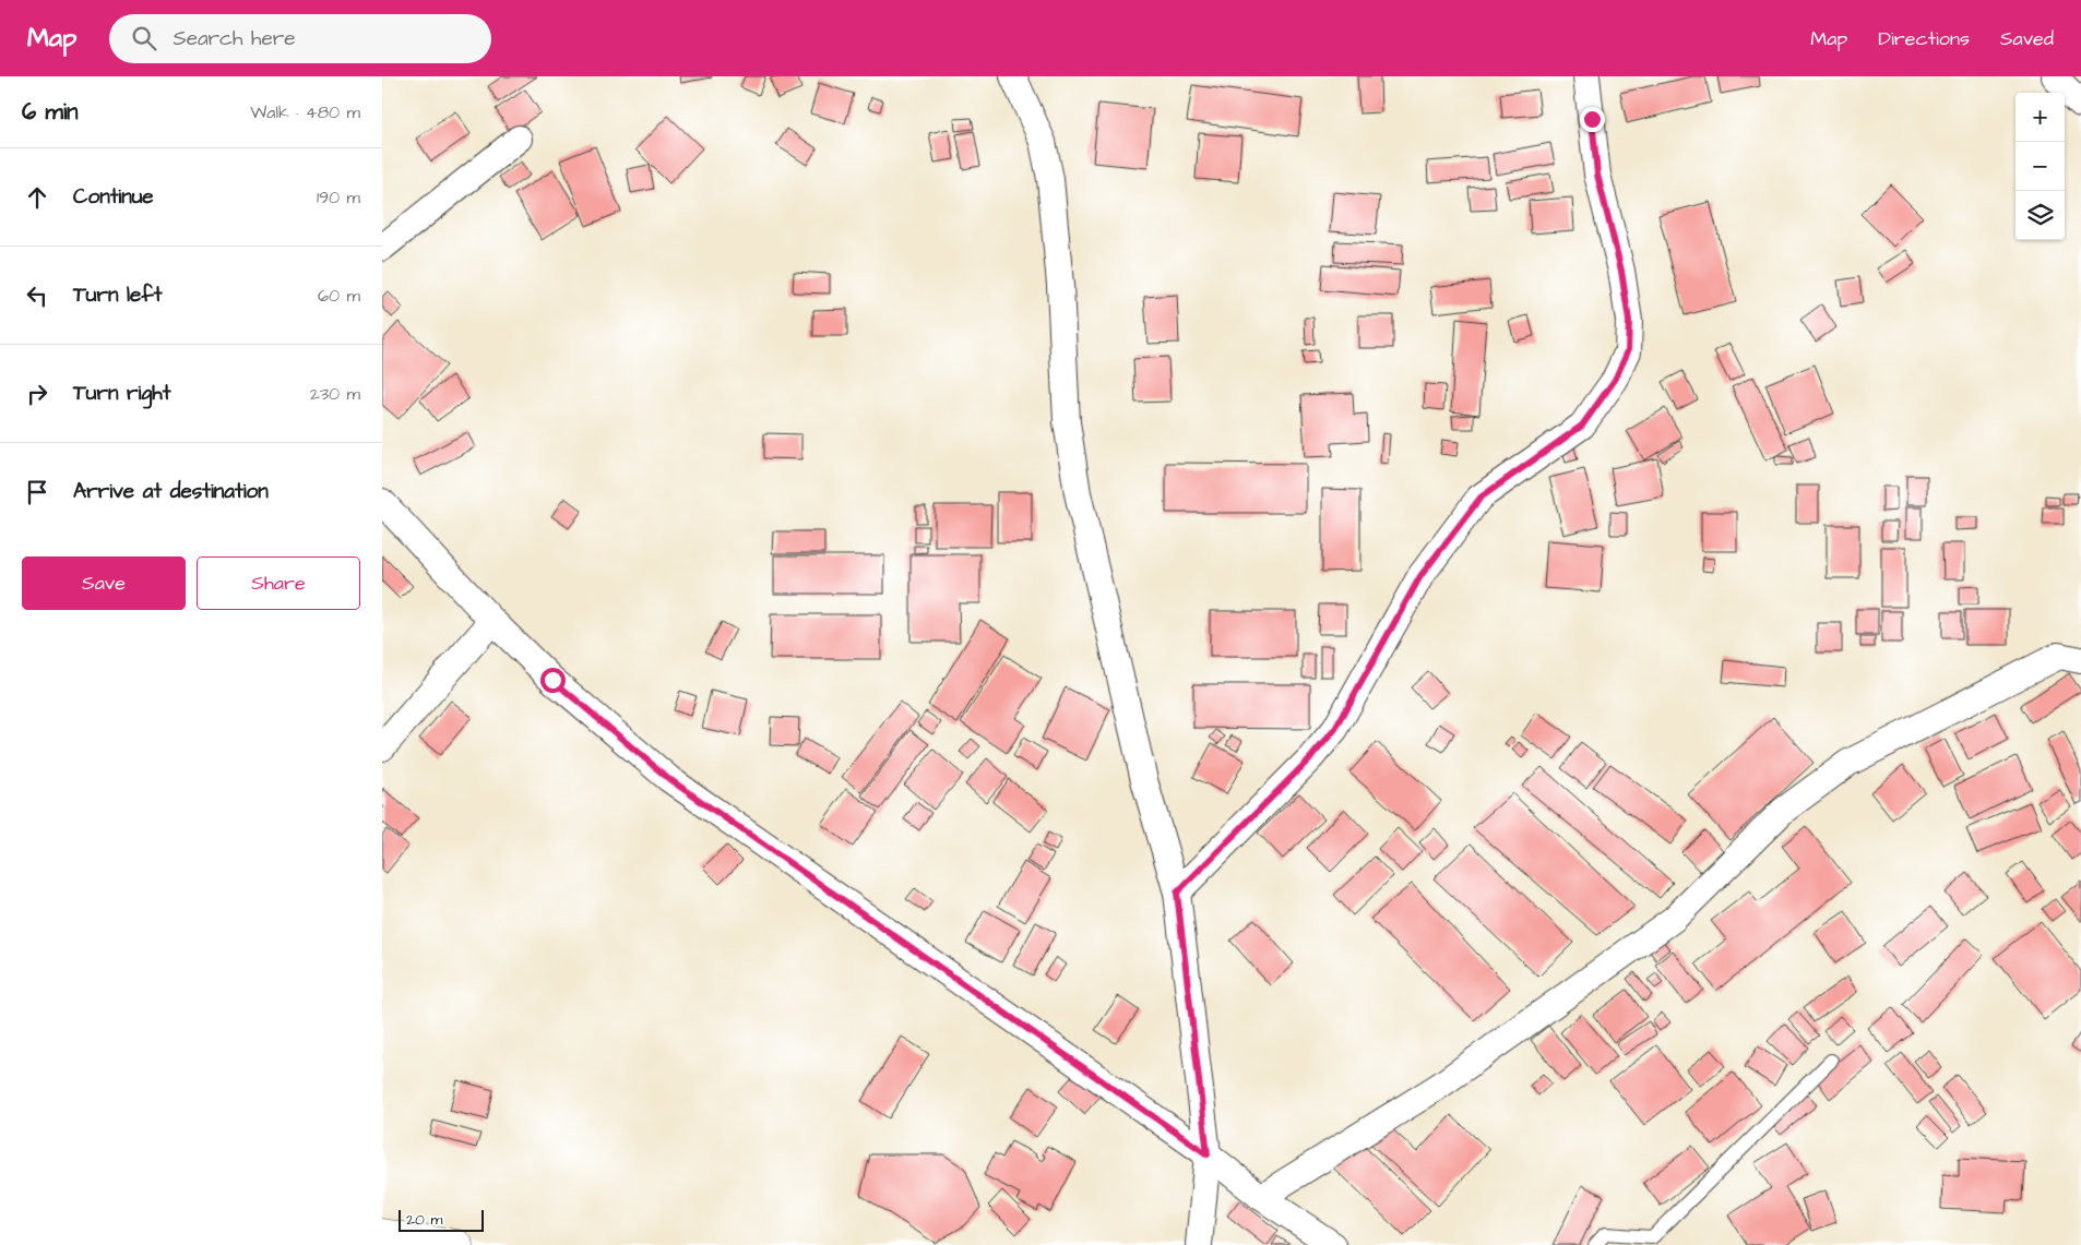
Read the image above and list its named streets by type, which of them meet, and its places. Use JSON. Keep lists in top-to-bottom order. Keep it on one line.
{"scale_bar":"20 m","page":{"header":"Map","search":"Search here","nav":["Map","Directions","Saved"],"heading":["6 min","Walk · 480 m"],"map_buttons":["+","−"],"list":[["Continue","190 m"],["Turn left","60 m"],["Turn right","230 m"],"Arrive at destination"],"buttons":["Save","Share"],"scale":"20 m"}}
